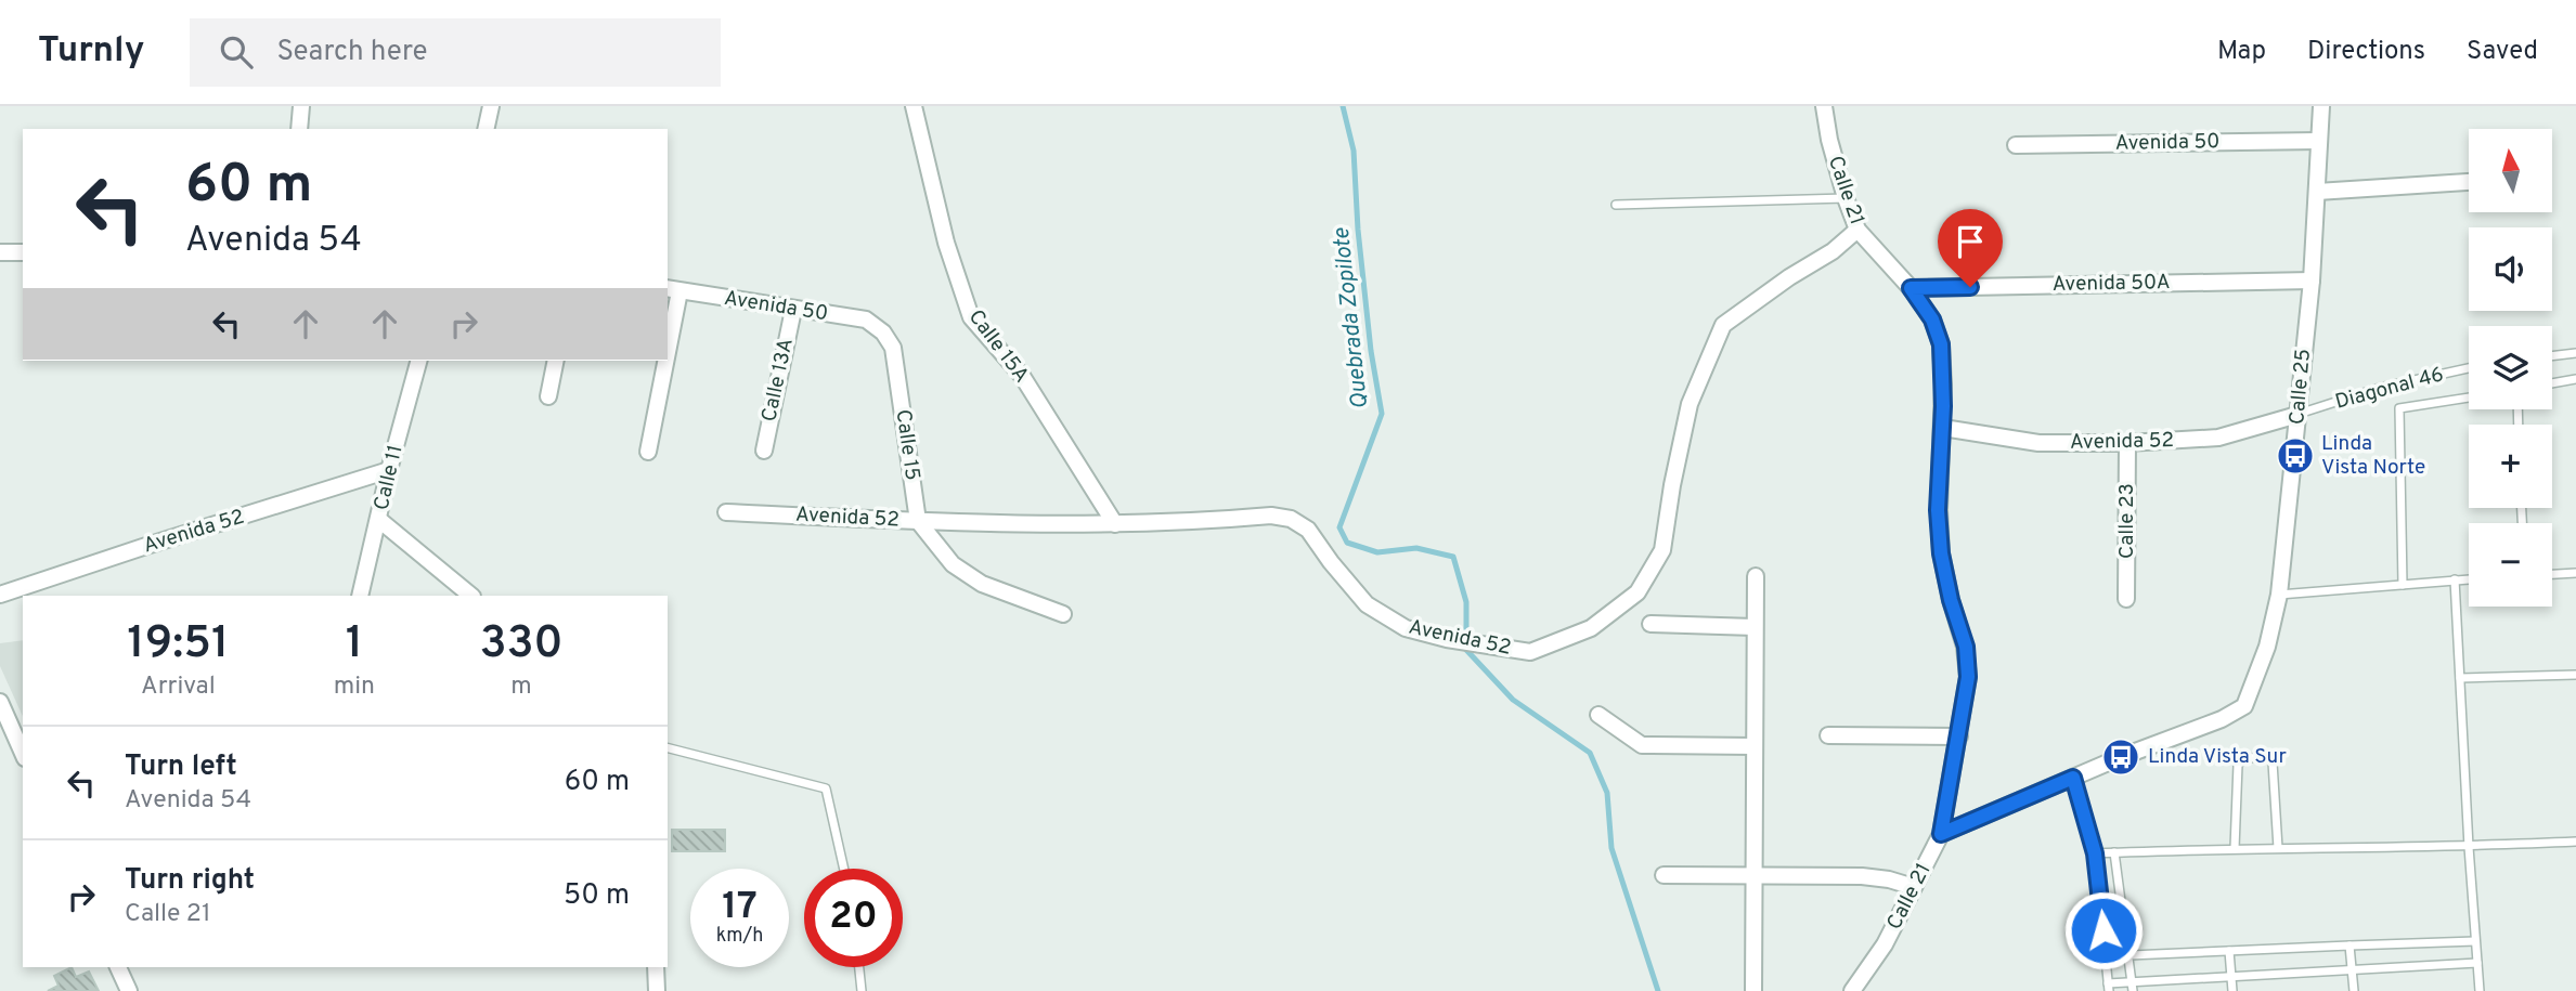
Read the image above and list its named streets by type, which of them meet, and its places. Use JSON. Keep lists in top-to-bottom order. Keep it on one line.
{"streets":{"street":["Avenida 50","Calle 21","Avenida 50A","Calle 15A","Calle 13A","Calle 25","Avenida 52","Calle 15","Calle 11","Calle 23"],"lane":["Diagonal 46"]},"crossings":[["Avenida 50","Calle 13A"],["Avenida 50","Calle 25"],["Avenida 50","Calle 15"],["Calle 21","Avenida 50A"],["Calle 21","Avenida 52"],["Avenida 50A","Calle 25"],["Calle 15A","Avenida 52"],["Calle 25","Diagonal 46"],["Calle 25","Avenida 52"],["Diagonal 46","Avenida 52"],["Avenida 52","Calle 15"],["Avenida 52","Calle 11"],["Avenida 52","Calle 23"]],"water":["Quebrada Zopilote"],"places":{"bus stop":["Linda Vista Norte","Linda Vista Sur"]},"north":"top","page":{"header":"Turnly","search":"Search here","nav":["Map","Directions","Saved"],"map_buttons":["+","−"],"turn":["60 m","Avenida 54"],"eta":["19:51","Arrival","1","min","330","m"],"list":[{"name":"Turn left","note":"Avenida 54","value":"60 m"},{"name":"Turn right","note":"Calle 21","value":"50 m"}],"speed":"17 km/h","limit":"20"}}
